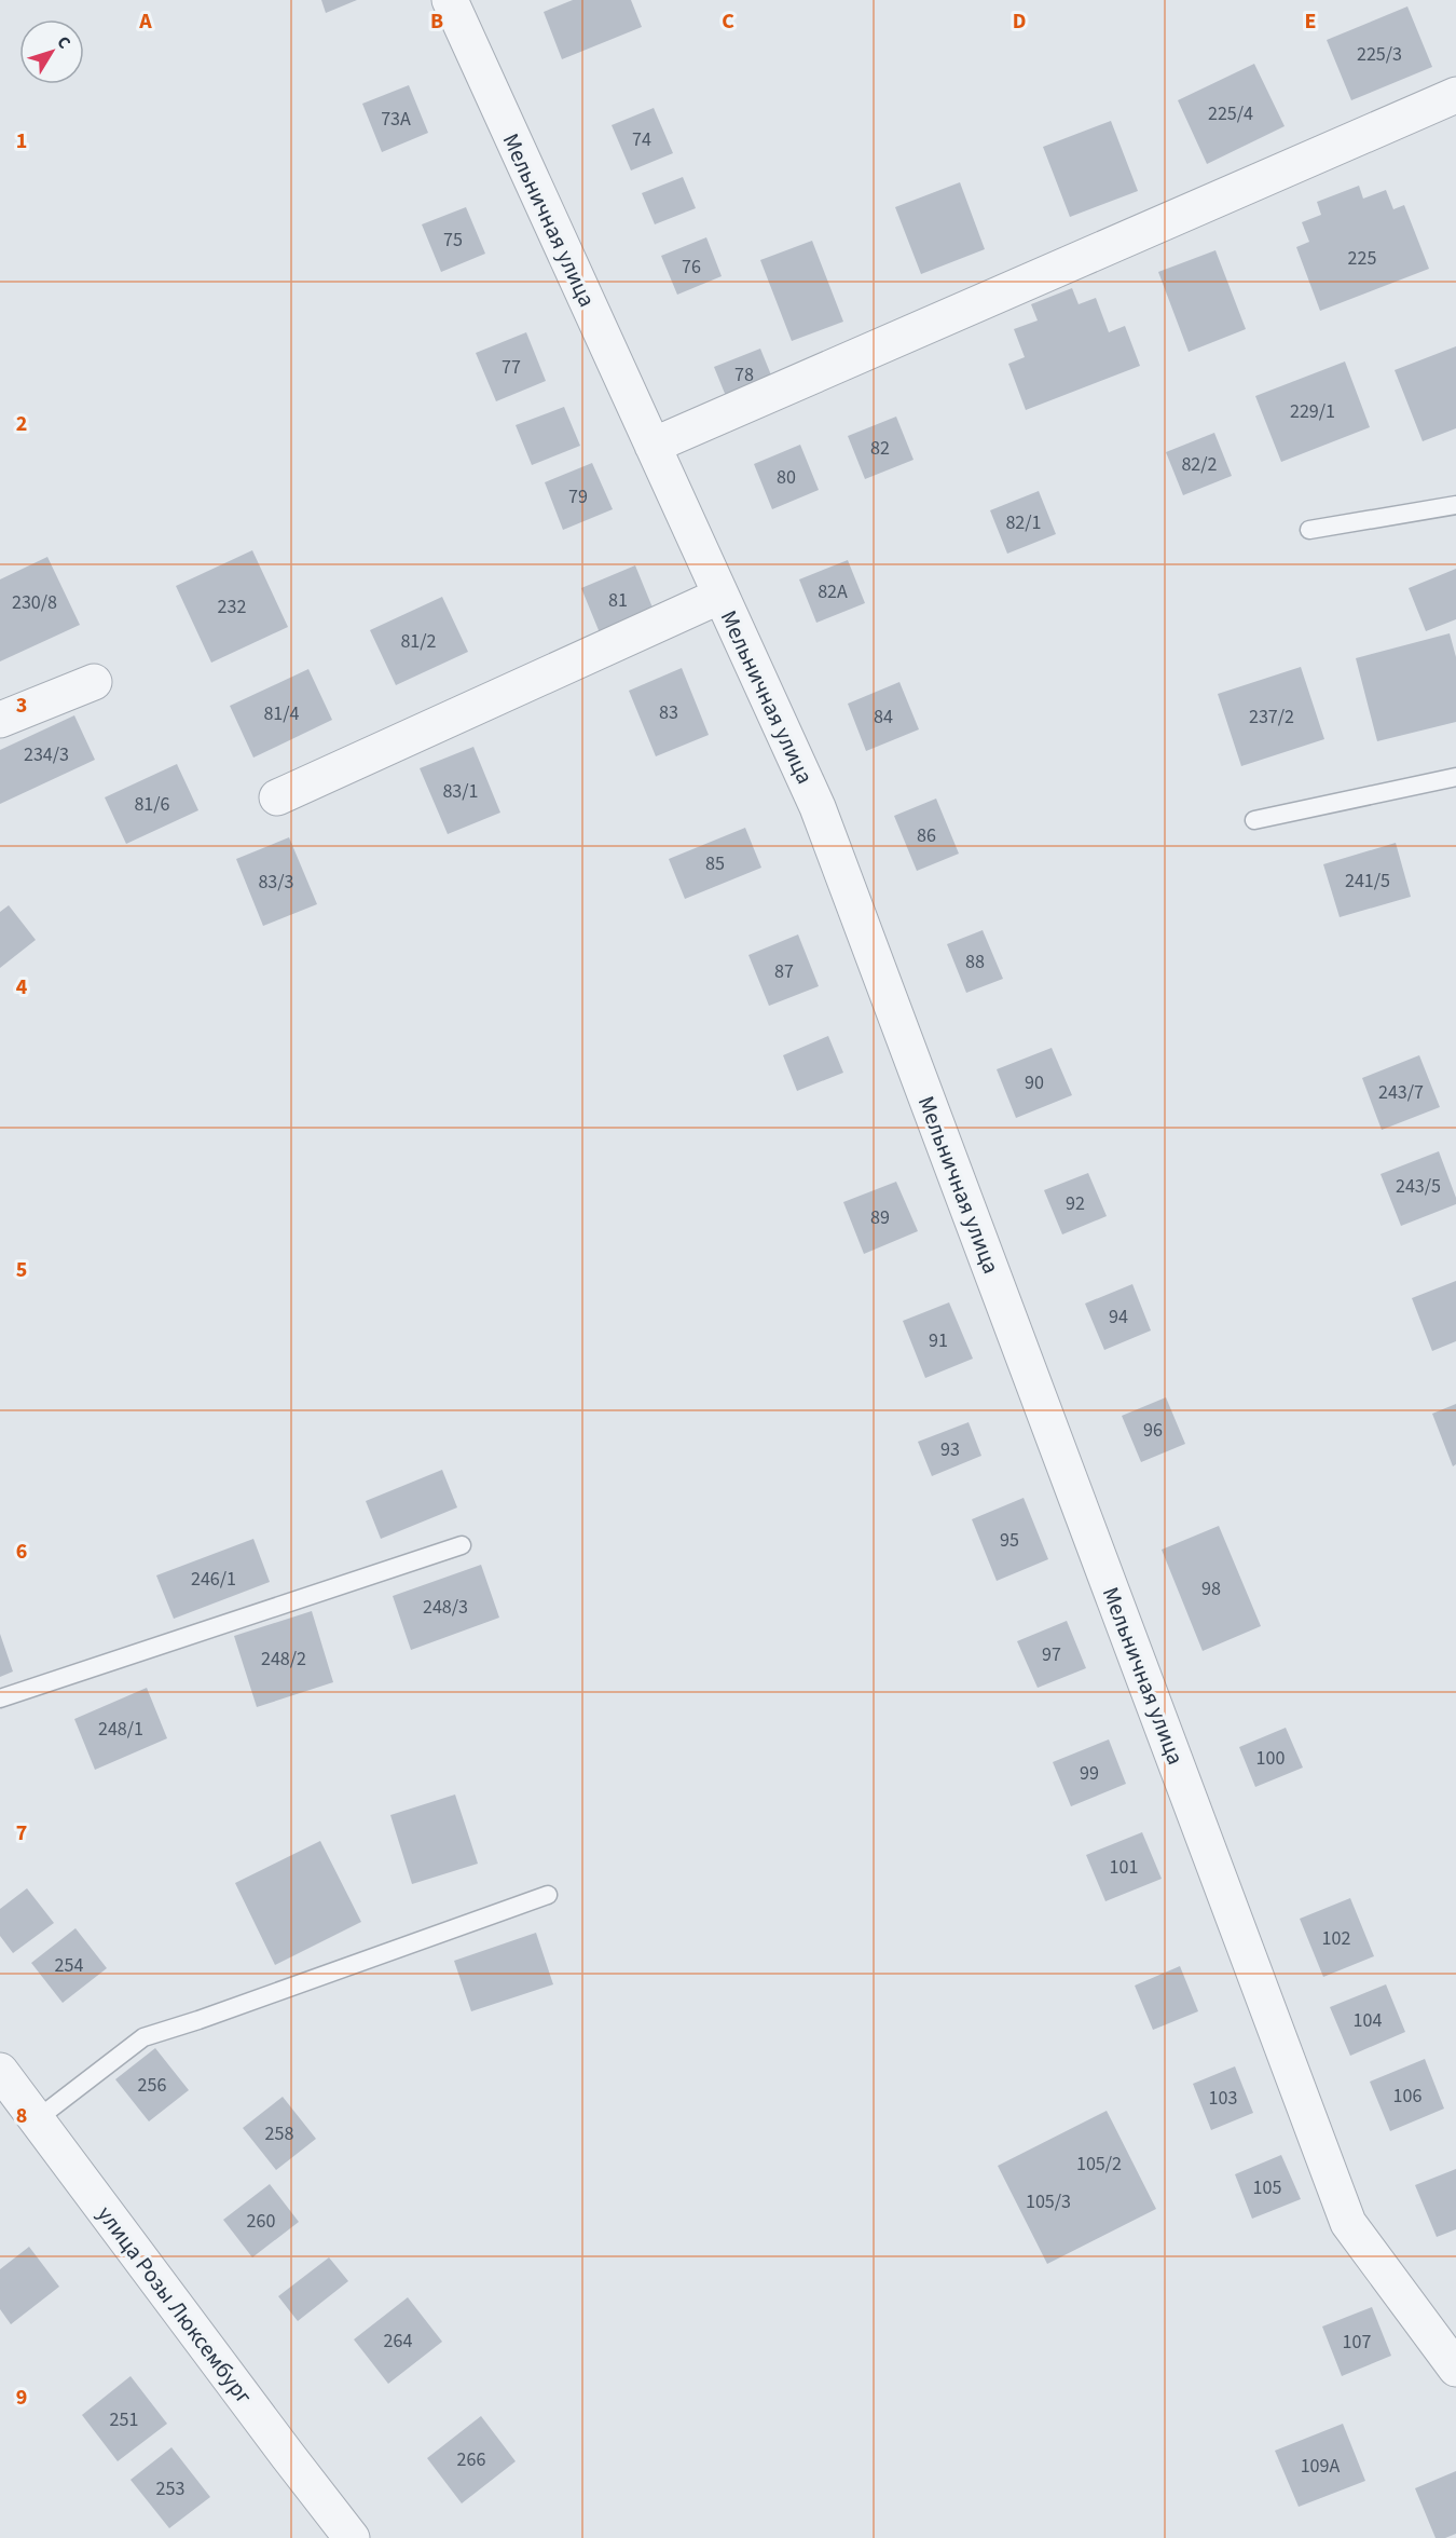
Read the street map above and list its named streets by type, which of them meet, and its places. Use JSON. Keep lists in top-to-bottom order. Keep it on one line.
{"streets":{"street":["Мельничная улица","улица Розы Люксембург"]},"house_numbers":["225/3","225/4","73А","74","75","225","76","77","78","229/1","82","82/2","80","79","82/1","82А","81","230/8","232","81/2","83","81/4","84","237/2","234/3","83/1","81/6","86","85","241/5","83/3","88","87","90","243/7","243/5","92","89","94","91","96","93","95","246/1","98","248/3","97","248/2","248/1","100","99","101","102","254","104","256","106","103","258","105/2","105","105/3","260","264","107","251","266","109А","253"],"north":"top right","grid":{"columns":["A","B","C","D","E"],"rows":["1","2","3","4","5","6","7","8","9"]}}
